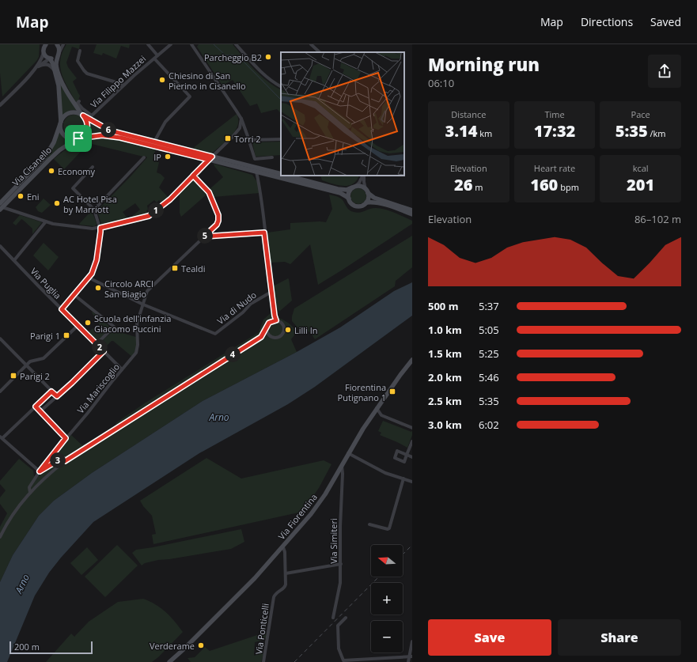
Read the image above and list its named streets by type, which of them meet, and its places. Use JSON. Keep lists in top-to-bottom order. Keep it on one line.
{"streets":{"main road":["Via Cisanello","Via Fiorentina"],"street":["Via Filippo Mazzei","Via Puglia","Via di Nudo","Via Mariscoglio","Via Simiteri","Via Ponticelli"]},"crossings":[["Via Puglia","Via Mariscoglio"],["Via di Nudo","Via Mariscoglio"],["Via Fiorentina","Via Simiteri"],["Via Fiorentina","Via Ponticelli"]],"water":["Arno"],"places":{"other":["Parcheggio B2","Chiesino di San Pierino in Cisanello","IP","Economy","Eni","AC Hotel Pisa by Marriott","Circolo ARCI San Biagio","Scuola dell'infanzia Giacomo Puccini","Lilli In","Verderame"],"transit":["Torri 2","Tealdi","Parigi 1","Parigi 2","Fiorentina Putignano 1"]},"scale_bar":"200 m","north":"left","page":{"header":"Map","nav":["Map","Directions","Saved"],"heading":["Morning run","06:10"],"stats":[["Distance","3.14 km"],["Time","17:32"],["Pace","5:35 /km"],["Elevation","26 m"],["Heart rate","160 bpm"],["kcal","201"]],"pins":["6","1","5","2","4","3"],"chart":["Elevation","86–102 m"],"list":[{"name":"500 m","note":"5:37"},{"name":"1.0 km","note":"5:05"},{"name":"1.5 km","note":"5:25"},{"name":"2.0 km","note":"5:46"},{"name":"2.5 km","note":"5:35"},{"name":"3.0 km","note":"6:02"}],"map_buttons":["+","−"],"buttons":["Save","Share"],"scale":"200 m"}}
